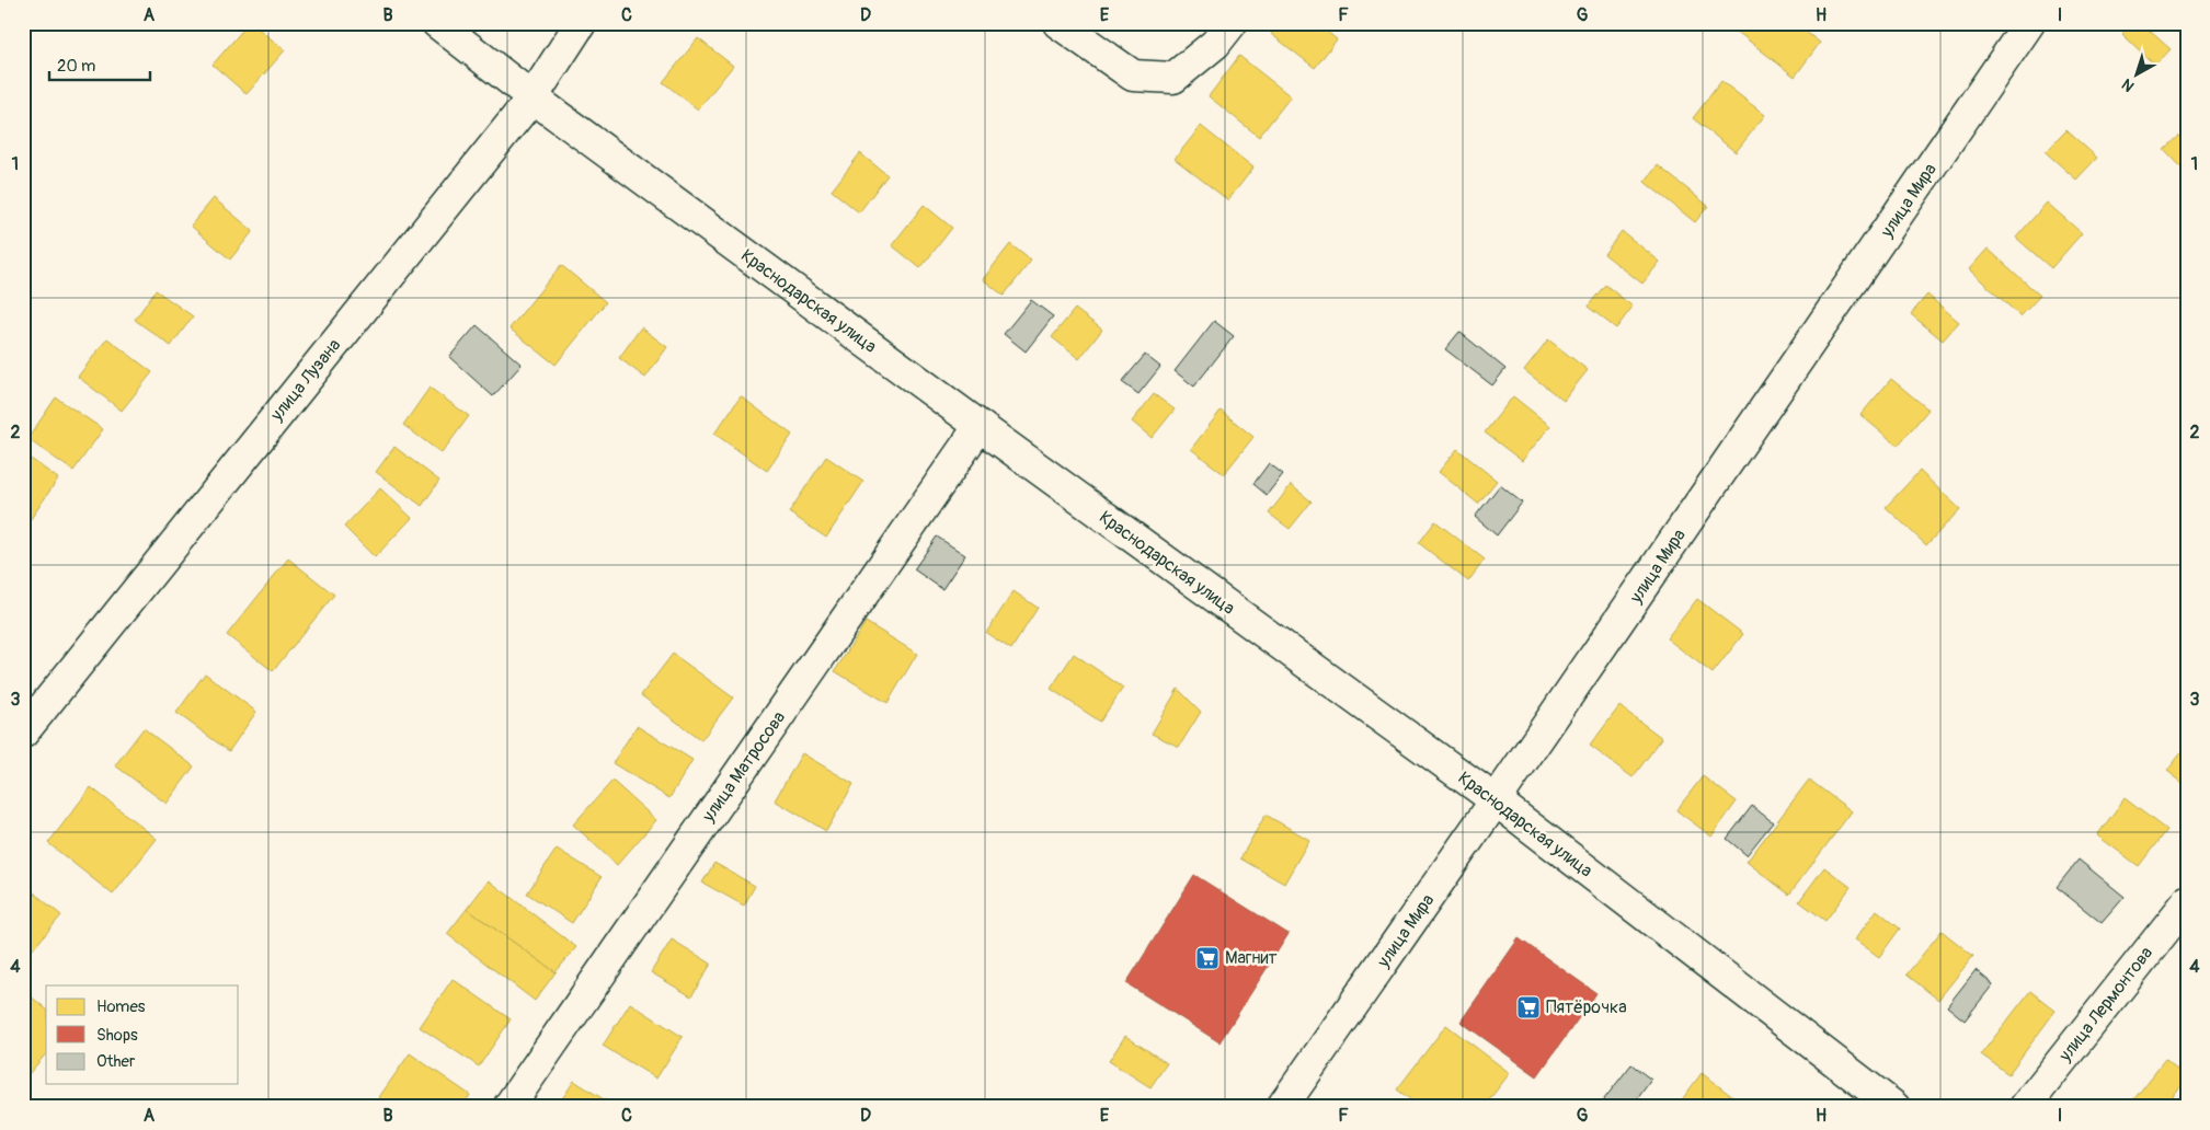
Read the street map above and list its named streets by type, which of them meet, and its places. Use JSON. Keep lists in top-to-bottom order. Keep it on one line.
{"streets":{"street":["улица Мира","Краснодарская улица","улица Лузана","улица Матросова","улица Лермонтова"]},"crossings":[["улица Мира","Краснодарская улица"],["Краснодарская улица","улица Лузана"],["Краснодарская улица","улица Матросова"]],"places":{"supermarket":["Магнит","Пятёрочка"]},"legend":["Homes","Shops","Other"],"scale_bar":"20 m","north":"bottom left","grid":{"columns":["A","B","C","D","E","F","G","H","I"],"rows":["1","2","3","4"]}}
